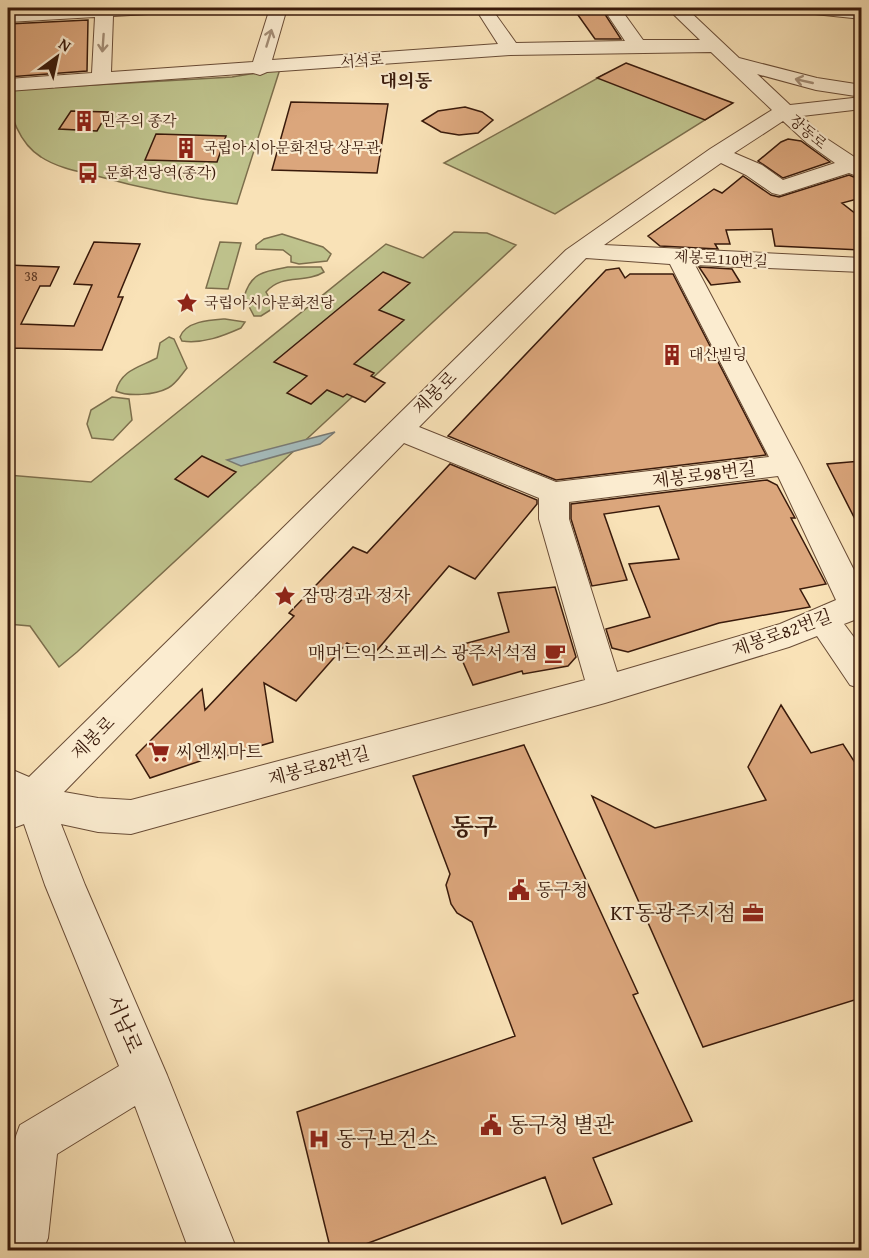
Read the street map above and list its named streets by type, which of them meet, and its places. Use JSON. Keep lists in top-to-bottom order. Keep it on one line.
{"streets":{"street":["서석로","장동로","제봉로110번길","제봉로","제봉로98번길","제봉로82번길","서남로"]},"crossings":[["장동로","제봉로"],["제봉로110번길","제봉로"],["제봉로110번길","제봉로98번길"],["제봉로","제봉로98번길"],["제봉로","제봉로82번길"],["제봉로","서남로"],["제봉로98번길","제봉로82번길"],["제봉로82번길","서남로"]],"districts":["대의동","동구"],"places":{"building":["민주의 종각","국립아시아문화전당 상무관","대산빌딩"],"bus stop":["문화전당역(종각)"],"place":["국립아시아문화전당","잠망경과 정자"],"cafe":["매머드익스프레스 광주서석점"],"supermarket":["씨엔씨마트"],"public building":["동구청","동구청 별관"],"office":["KT동광주지점"],"hospital":["동구보건소"]},"house_numbers":["38"],"north":"top right"}
